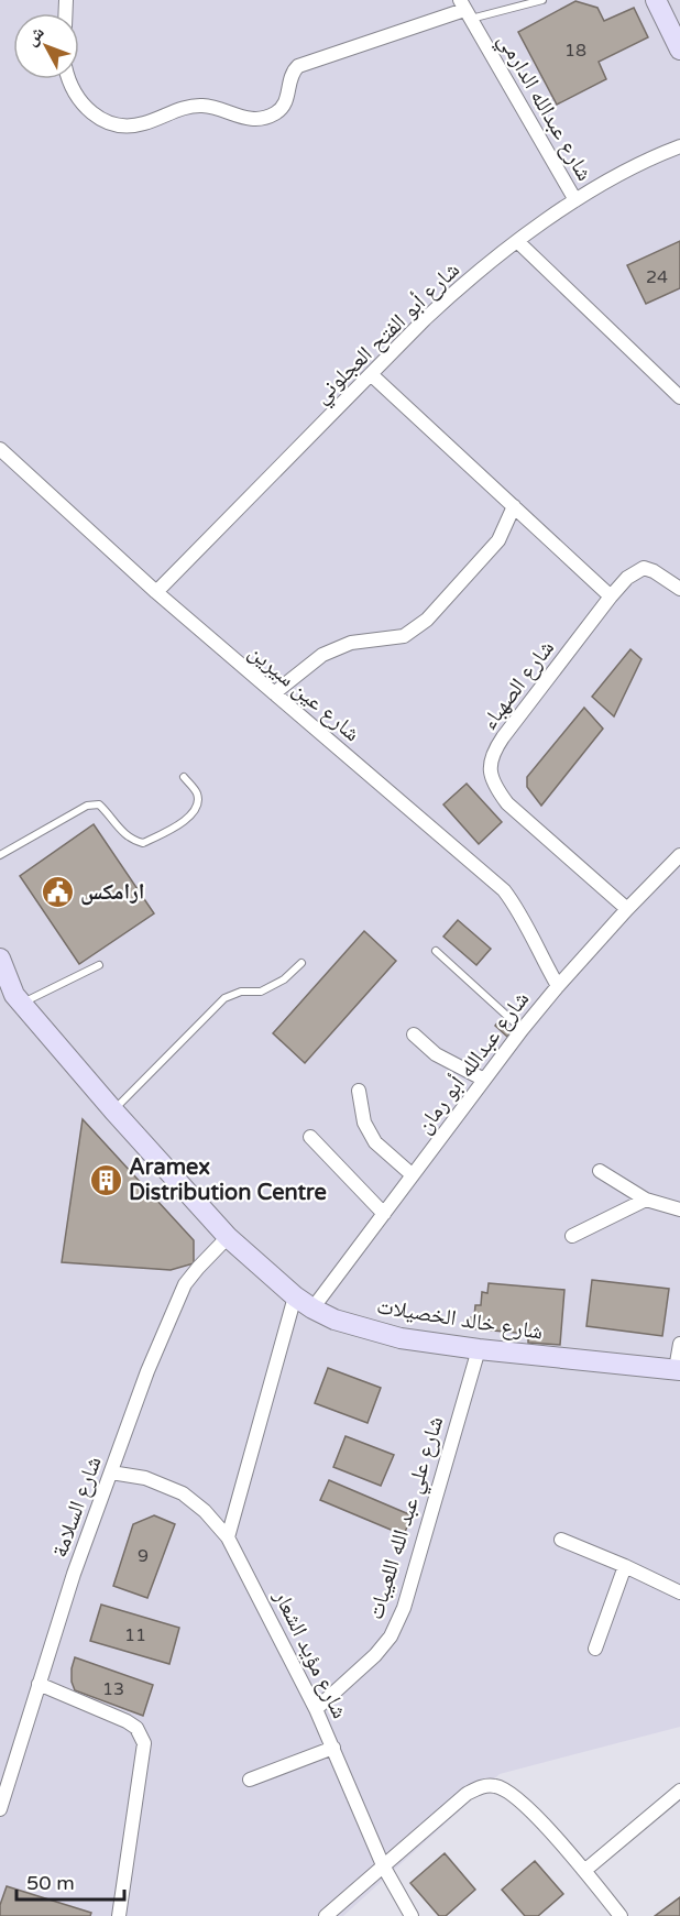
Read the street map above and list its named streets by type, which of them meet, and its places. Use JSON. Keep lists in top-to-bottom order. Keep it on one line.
{"streets":{"street":["شارع عبدالله الدارمي","شارع أبو الفتح العجلوني","شارع الصهباء","شارع عين سيرين","شارع عبدالله أبو رمان","شارع خالد الخصيلات","شارع السلامة","شارع علي عبد الله اللعيبات","شارع مؤيد الشعار"]},"crossings":[["شارع عبدالله الدارمي","شارع أبو الفتح العجلوني"],["شارع أبو الفتح العجلوني","شارع عين سيرين"],["شارع الصهباء","شارع عبدالله أبو رمان"],["شارع عين سيرين","شارع عبدالله أبو رمان"],["شارع عبدالله أبو رمان","شارع خالد الخصيلات"],["شارع خالد الخصيلات","شارع السلامة"],["شارع خالد الخصيلات","شارع علي عبد الله اللعيبات"],["شارع السلامة","شارع مؤيد الشعار"],["شارع علي عبد الله اللعيبات","شارع مؤيد الشعار"]],"places":{"public building":["ارامكس"],"building":["Aramex Distribution Centre"]},"house_numbers":["18","24","9","11","13"],"scale_bar":"50 m","north":"top left"}
